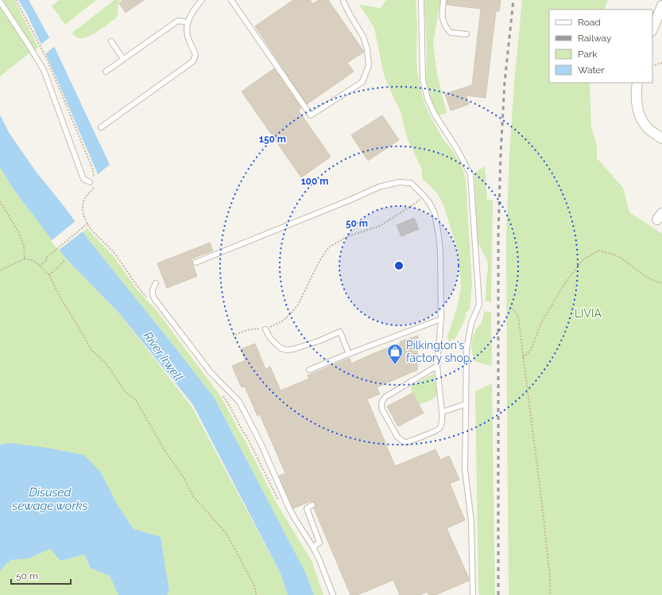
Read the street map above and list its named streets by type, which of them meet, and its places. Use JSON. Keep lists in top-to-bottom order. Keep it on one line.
{"water":["River Irwell","Disused sewage works"],"parks":["LIVIA"],"places":{"shop":["Pilkington's factory shop"]},"legend":["Road","Railway","Park","Water"],"scale_bar":"50 m","rings":["150 m","100 m","50 m"]}
